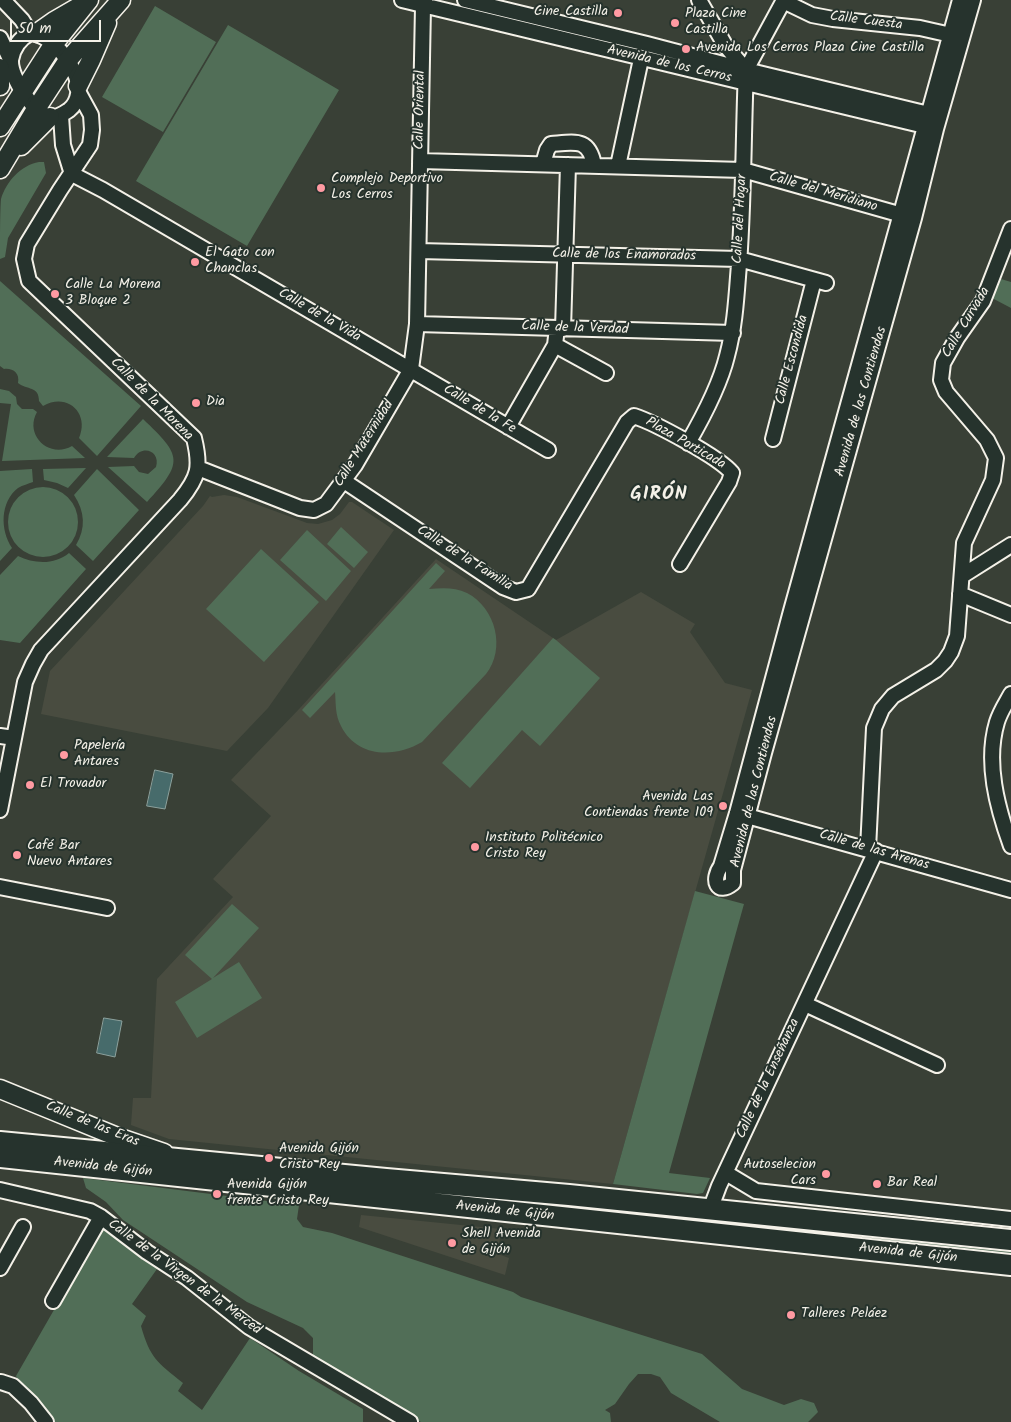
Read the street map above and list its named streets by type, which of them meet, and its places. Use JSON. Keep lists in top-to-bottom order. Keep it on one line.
{"streets":{"highway":["Avenida de Gijón"],"main road":["Calle de las Eras"],"street":["Calle Cuesta","Avenida de los Cerros","Calle Oriental","Calle del Meridiano","Calle del Hogar","Calle de los Enamorados","Calle de la Vida","Calle Curvada","Calle de la Verdad","Calle Escondida","Calle de la Morena","Avenida de las Contiendas","Calle de la Fe","Calle Maternidad","Plaza Porticada","Calle de la Familia","Calle de las Arenas","Calle de la Enseñanza","Calle de la Virgen de la Merced"]},"crossings":[["Calle Cuesta","Avenida de las Contiendas"],["Avenida de los Cerros","Calle Oriental"],["Avenida de los Cerros","Calle del Hogar"],["Avenida de los Cerros","Avenida de las Contiendas"],["Calle Oriental","Calle del Meridiano"],["Calle Oriental","Calle de los Enamorados"],["Calle Oriental","Calle de la Vida"],["Calle Oriental","Calle de la Verdad"],["Calle Oriental","Calle de la Fe"],["Calle Oriental","Calle Maternidad"],["Calle del Meridiano","Calle del Hogar"],["Calle del Meridiano","Avenida de las Contiendas"],["Calle del Hogar","Calle de los Enamorados"],["Calle del Hogar","Calle de la Verdad"],["Calle del Hogar","Plaza Porticada"],["Calle de los Enamorados","Calle Escondida"],["Calle de la Vida","Calle de la Morena"],["Calle de la Vida","Calle de la Fe"],["Calle de la Vida","Calle Maternidad"],["Calle Curvada","Calle de la Enseñanza"],["Calle de la Morena","Calle Maternidad"],["Avenida de las Contiendas","Calle de las Arenas"],["Calle de la Fe","Calle Maternidad"],["Calle Maternidad","Calle de la Familia"],["Plaza Porticada","Calle de la Familia"],["Calle de las Arenas","Calle de la Enseñanza"],["Calle de la Enseñanza","Avenida de Gijón"],["Calle de las Eras","Avenida de Gijón"]],"districts":["GIRÓN"],"places":["Cine Castilla","Plaza Cine Castilla","Avenida Los Cerros Plaza Cine Castilla","Complejo Deportivo Los Cerros","El Gato con Chanclas","Calle La Morena 3 Bloque 2","Dia","Papelería Antares","El Trovador","Avenida Las Contiendas frente 109","Instituto Politécnico Cristo Rey","Café Bar Nuevo Antares","Avenida Gijón Cristo Rey","Autoselecion Cars","Bar Real","Avenida Gijón frente Cristo Rey","Shell Avenida de Gijón","Talleres Peláez"],"scale_bar":"50 m"}
